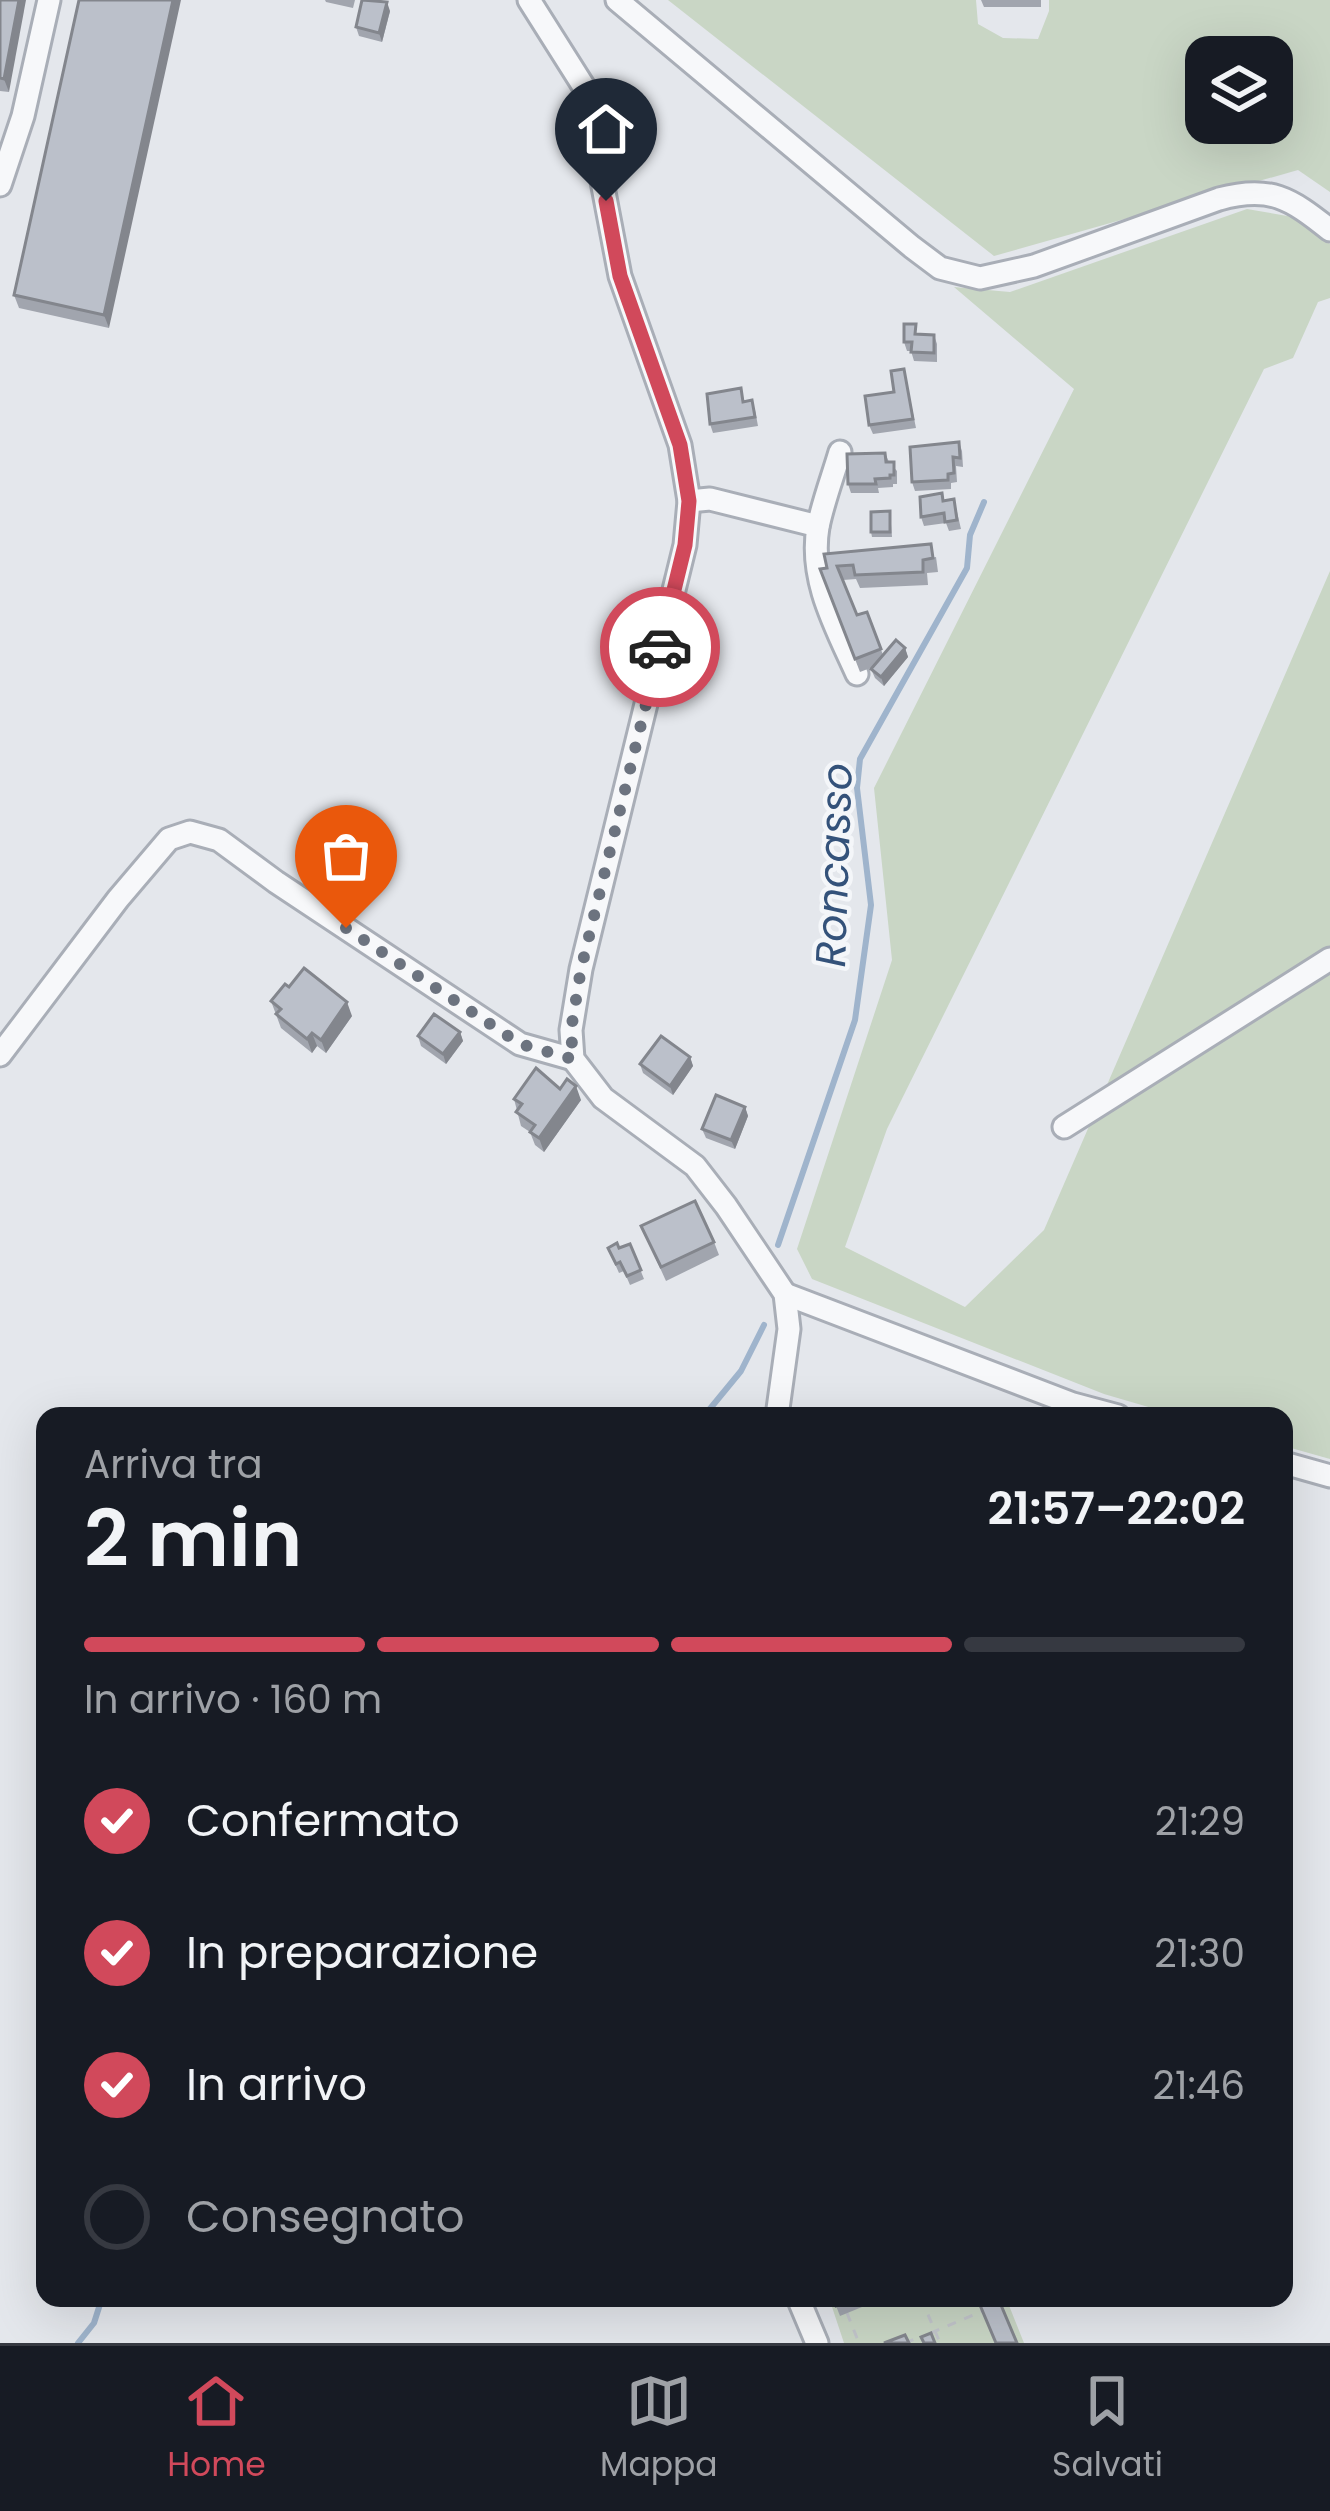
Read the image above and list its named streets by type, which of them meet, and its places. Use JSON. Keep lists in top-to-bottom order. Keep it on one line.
{"water":["Roncasso"],"page":{"heading":["2 min","Arriva tra","21:57–22:02"],"bar":"In arrivo · 160 m","list":[["Confermato","21:29"],["In preparazione","21:30"],["In arrivo","21:46"],"Consegnato"],"tabs":["Home","Mappa","Salvati"]}}
